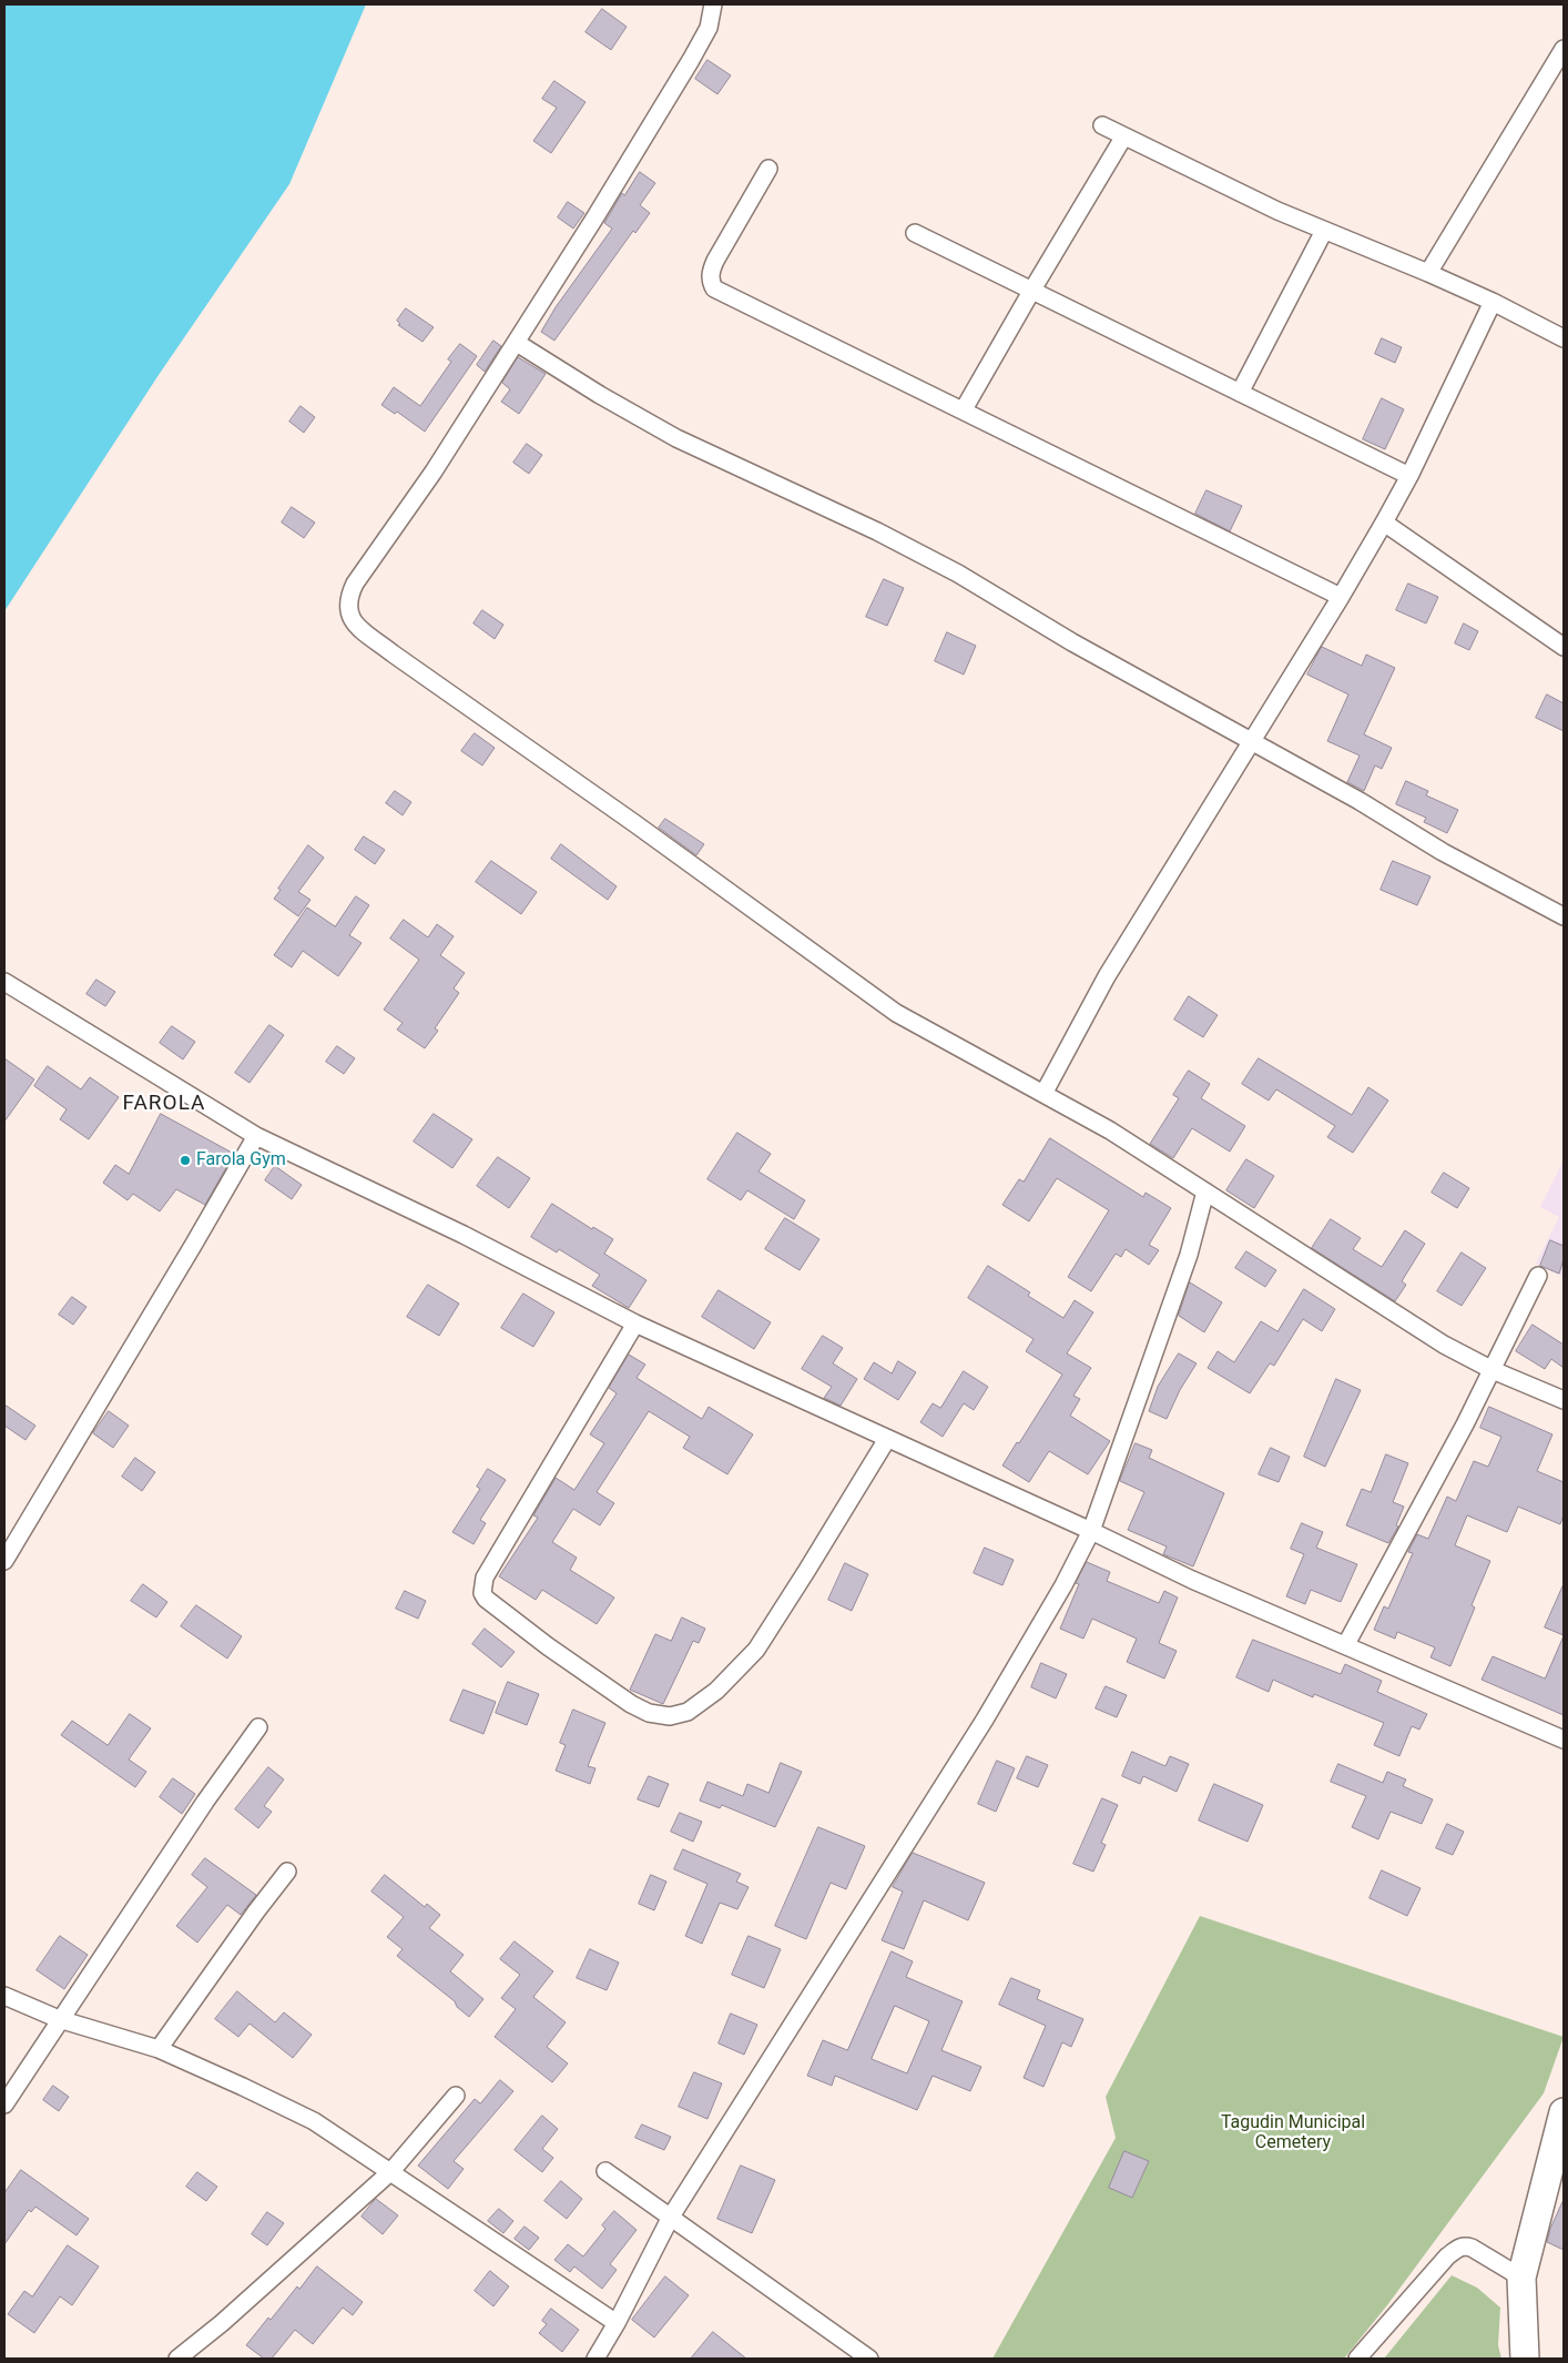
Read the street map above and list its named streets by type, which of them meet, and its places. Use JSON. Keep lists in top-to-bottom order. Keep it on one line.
{"districts":["FAROLA"],"parks":["Tagudin Municipal Cemetery"],"places":["Farola Gym"]}
